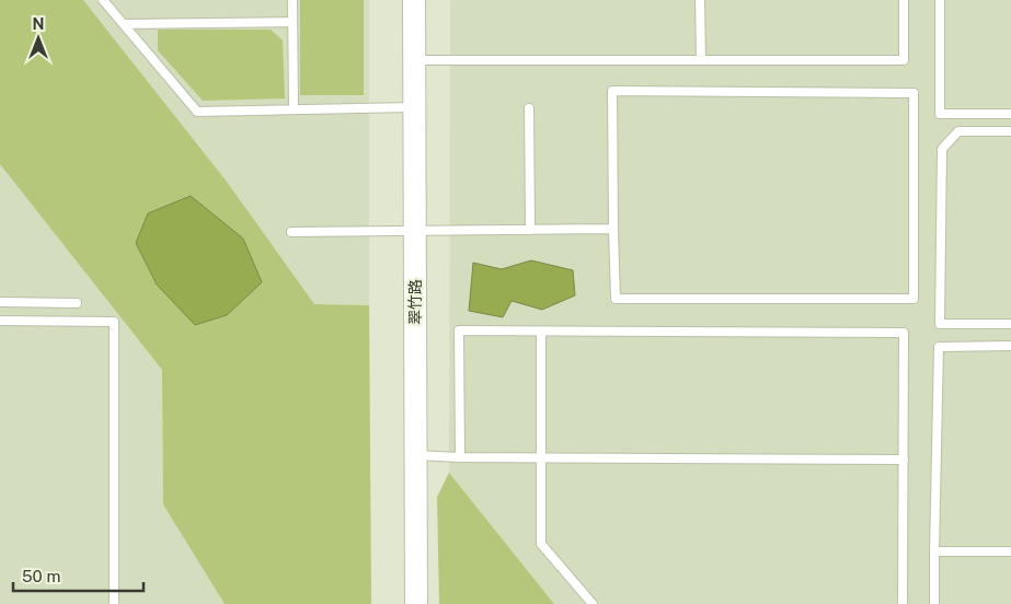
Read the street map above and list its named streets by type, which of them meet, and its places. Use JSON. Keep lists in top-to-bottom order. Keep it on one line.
{"streets":{"street":["翠竹路"]},"scale_bar":"50 m","north":"top"}
